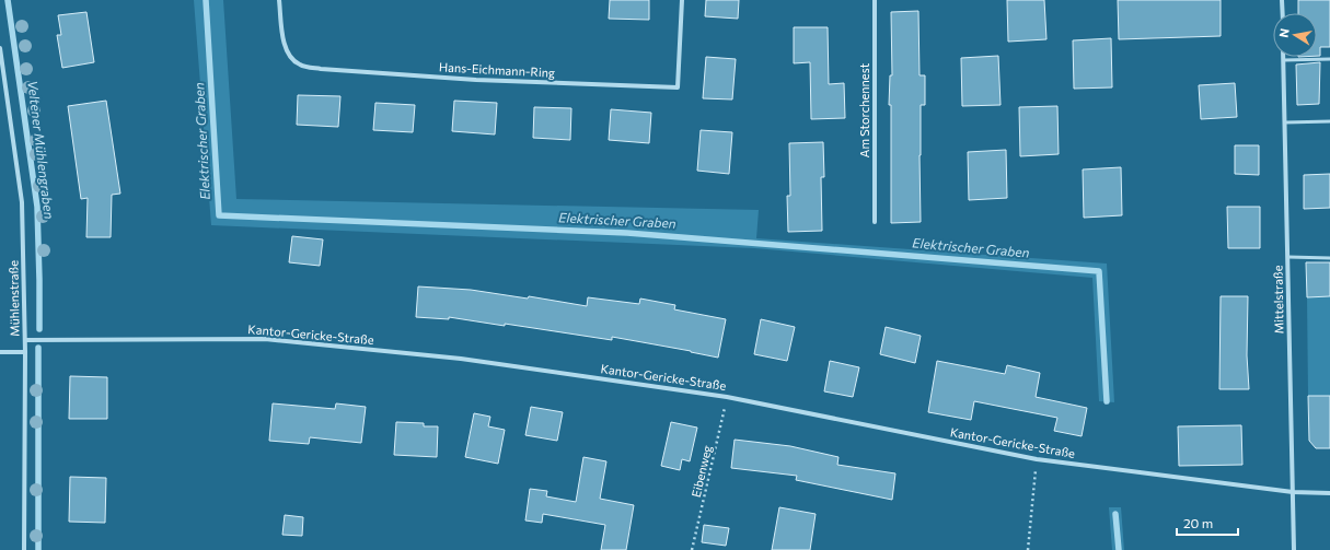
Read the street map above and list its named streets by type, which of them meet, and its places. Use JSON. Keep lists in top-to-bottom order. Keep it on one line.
{"streets":{"street":["Hans-Eichmann-Ring","Am Storchennest","Mühlenstraße","Mittelstraße","Kantor-Gericke-Straße"],"path":["Eibenweg"]},"crossings":[["Mühlenstraße","Kantor-Gericke-Straße"],["Mittelstraße","Kantor-Gericke-Straße"],["Kantor-Gericke-Straße","Eibenweg"]],"water":["Elektrischer Graben","Veltener Mühlengraben"],"scale_bar":"20 m","north":"left"}
